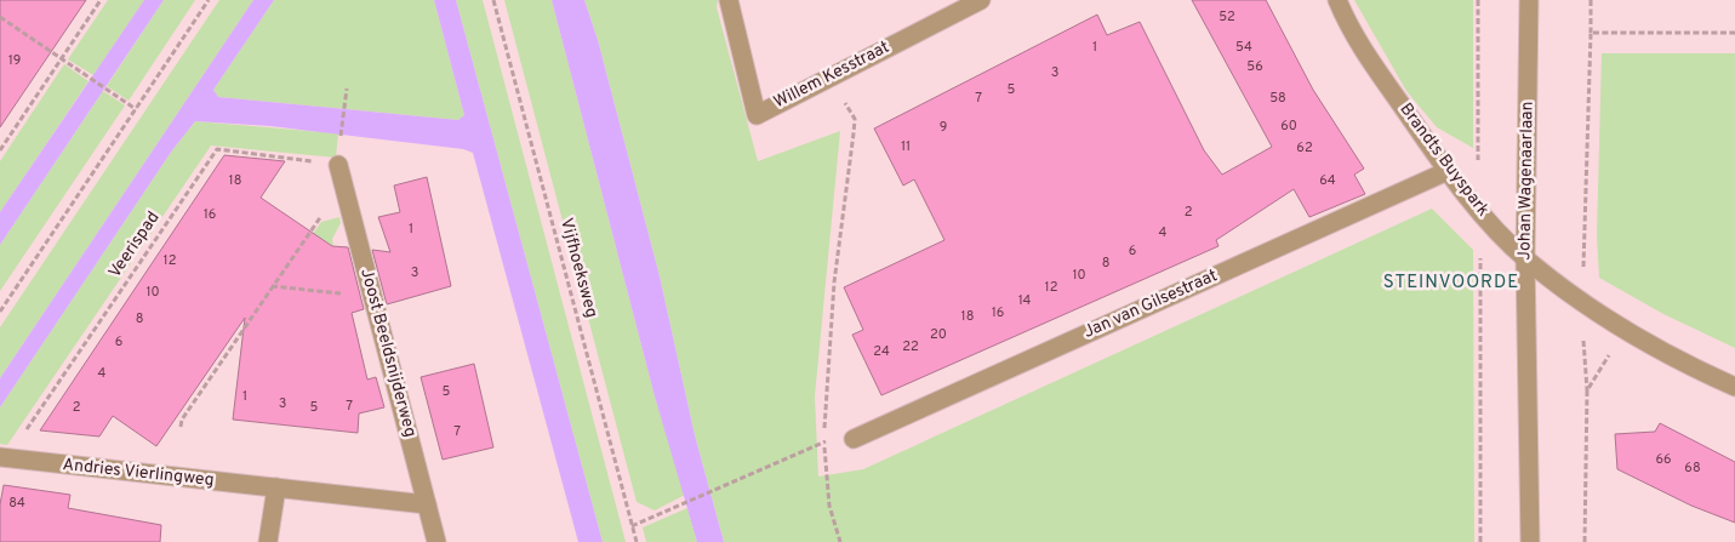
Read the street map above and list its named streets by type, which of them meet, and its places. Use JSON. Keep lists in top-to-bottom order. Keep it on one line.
{"streets":{"street":["Willem Kesstraat","Brandts Buyspark","Johan Wagenaarlaan","Jan van Gilsestraat","Joost Beeldsnijderweg","Andries Vierlingweg"],"path":["Veerispad","Vijfhoeksweg"]},"crossings":[["Brandts Buyspark","Johan Wagenaarlaan"],["Brandts Buyspark","Jan van Gilsestraat"],["Veerispad","Joost Beeldsnijderweg"],["Veerispad","Andries Vierlingweg"],["Joost Beeldsnijderweg","Andries Vierlingweg"]],"districts":["STEINVOORDE"],"house_numbers":["52","1","54","19","56","3","5","7","58","60","9","11","62","18","64","2","16","1","4","6","12","8","3","10","12","10","14","16","18","8","20","6","22","24","4","5","1","3","7","2","5","7","66","68","84"]}
